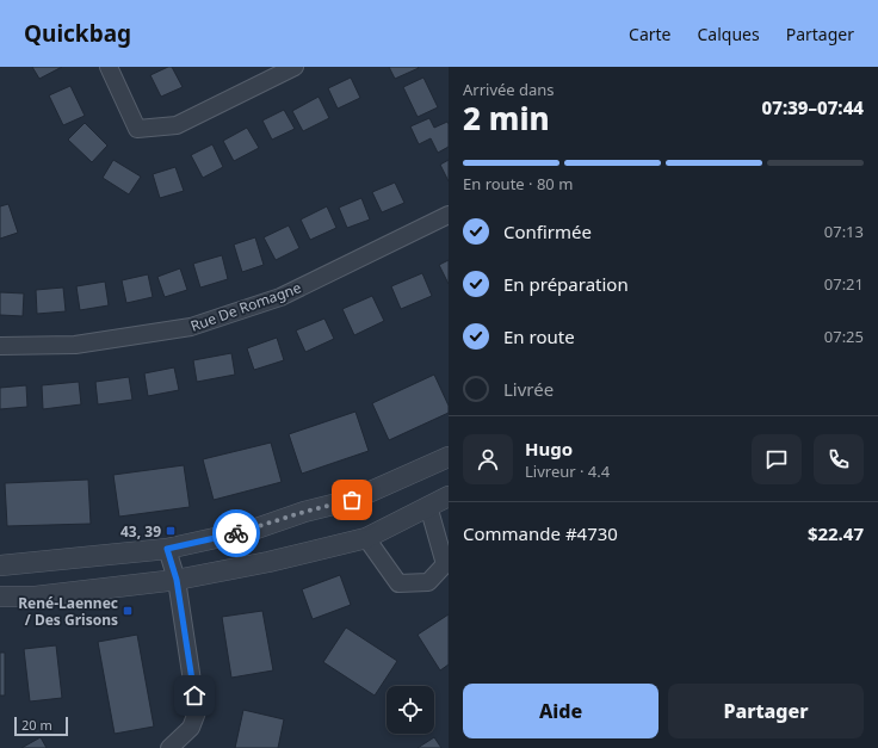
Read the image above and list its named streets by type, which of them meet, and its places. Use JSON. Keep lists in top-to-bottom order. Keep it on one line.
{"streets":{"street":["Rue De Romagne"]},"places":{"transit":["43, 39","René-Laennec / Des Grisons"]},"scale_bar":"20 m","page":{"header":"Quickbag","nav":["Carte","Calques","Partager"],"heading":["2 min","Arrivée dans","07:39–07:44"],"panel":["Hugo","Livreur · 4.4","Commande #4730","$22.47"],"bar":"En route · 80 m","list":[["Confirmée","07:13"],["En préparation","07:21"],["En route","07:25"],"Livrée"],"buttons":["Aide","Partager"],"scale":"20 m"}}
